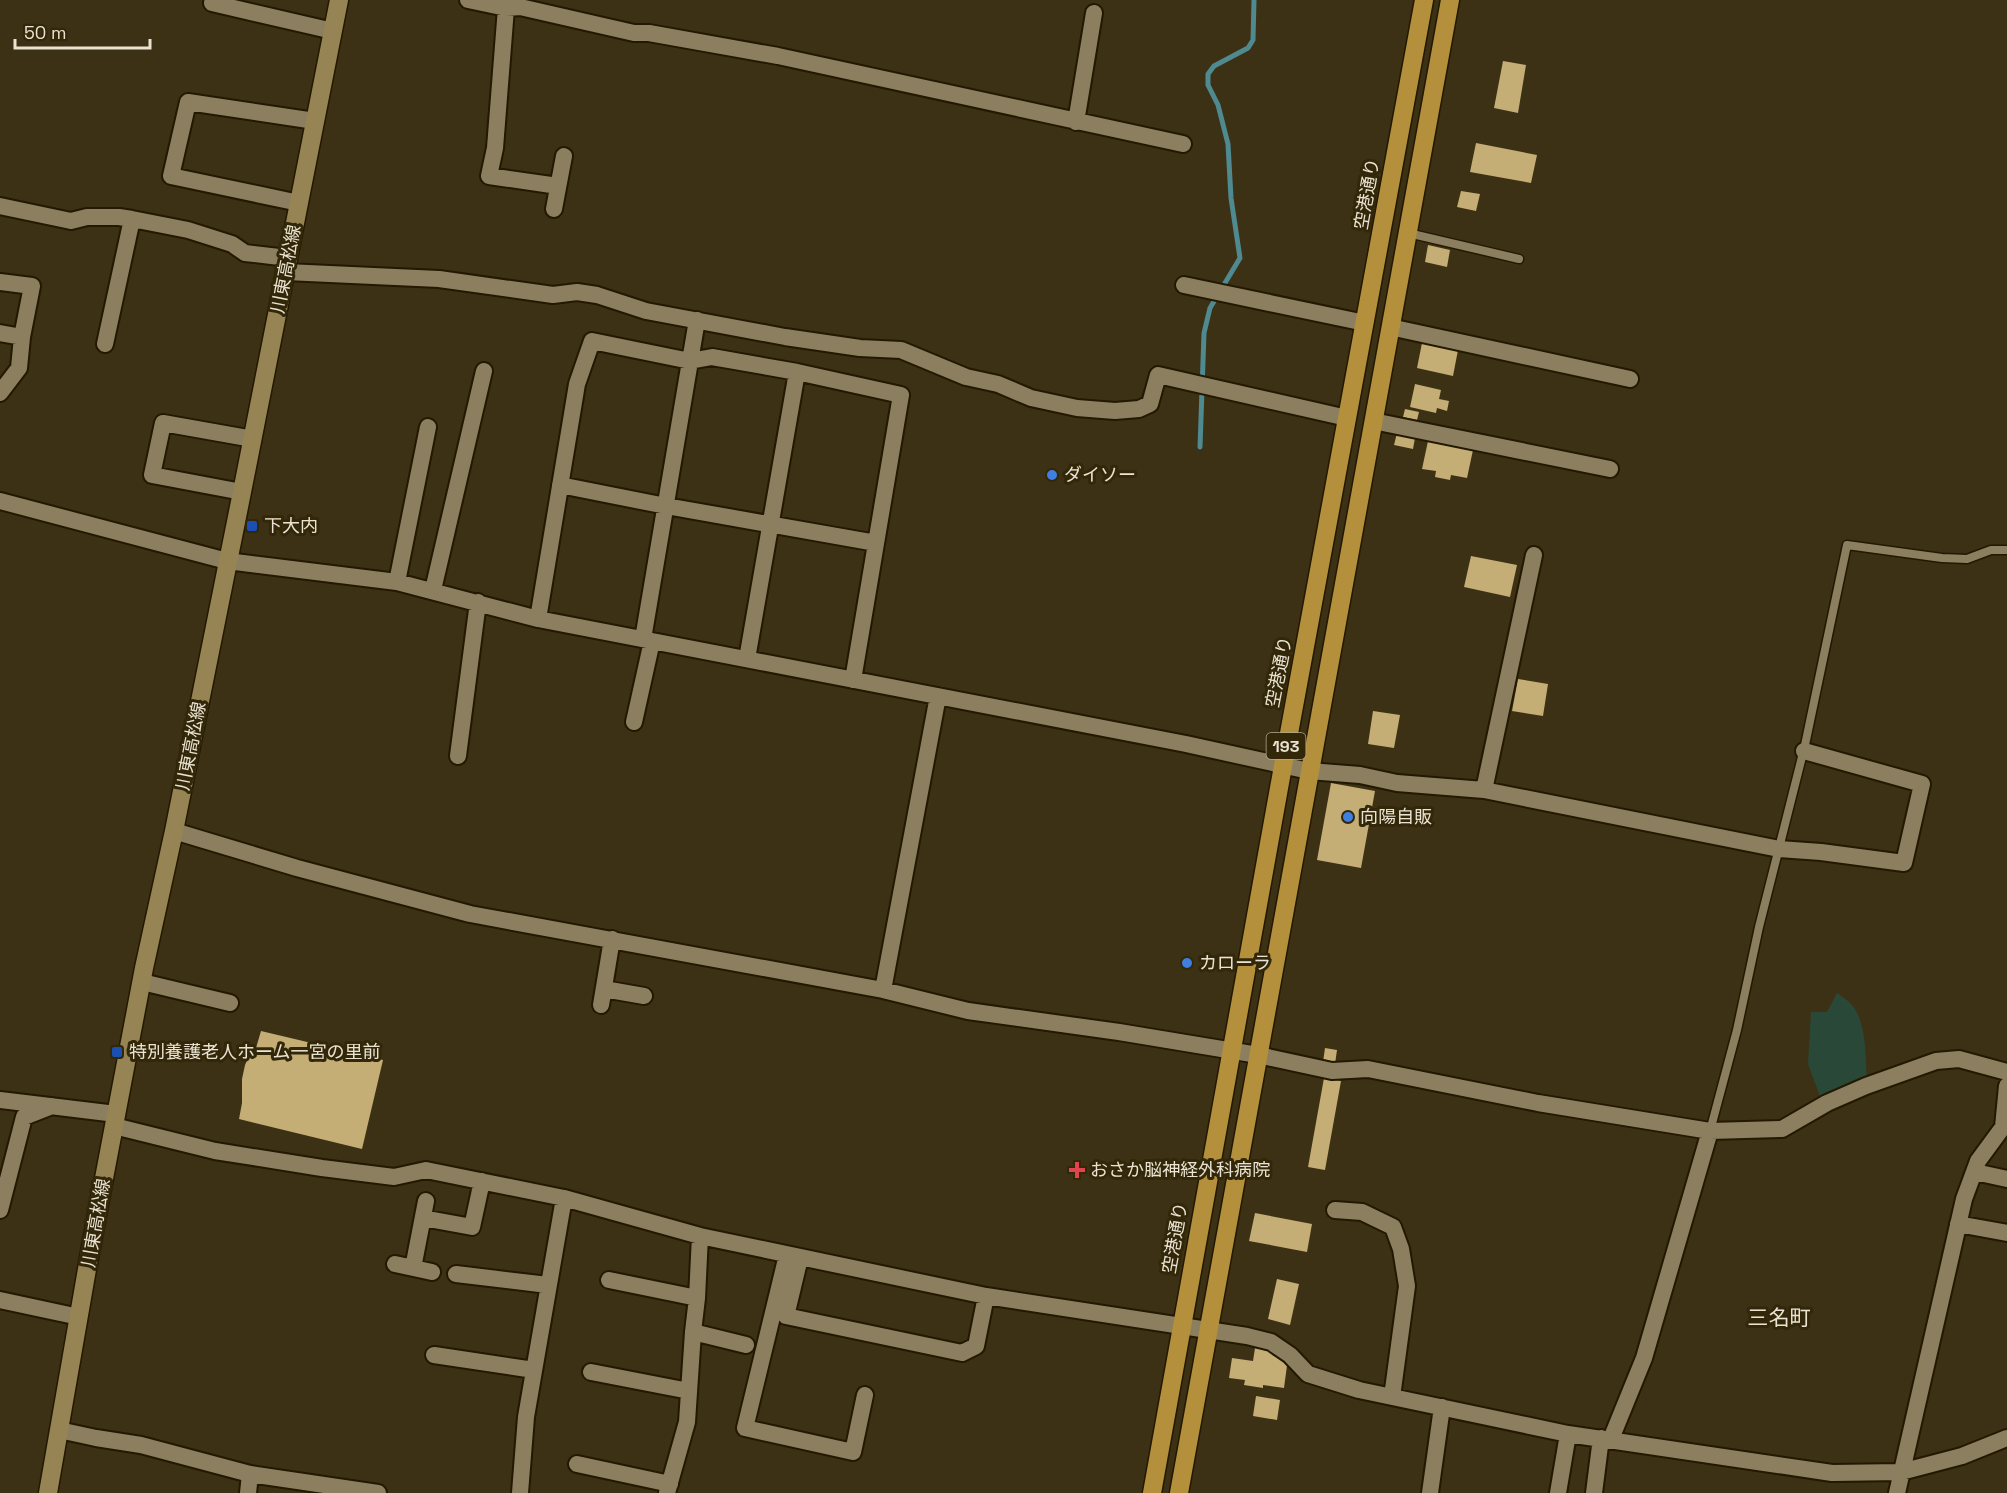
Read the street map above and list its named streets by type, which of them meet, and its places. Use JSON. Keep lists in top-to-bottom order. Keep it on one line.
{"streets":{"highway":["空港通り","193"],"main road":["川東高松線"]},"districts":["三名町"],"places":{"other":["ダイソー","向陽自販","カローラ"],"transit":["下大内","特別養護老人ホーム一宮の里前"],"health":["おさか脳神経外科病院"]},"scale_bar":"50 m"}
